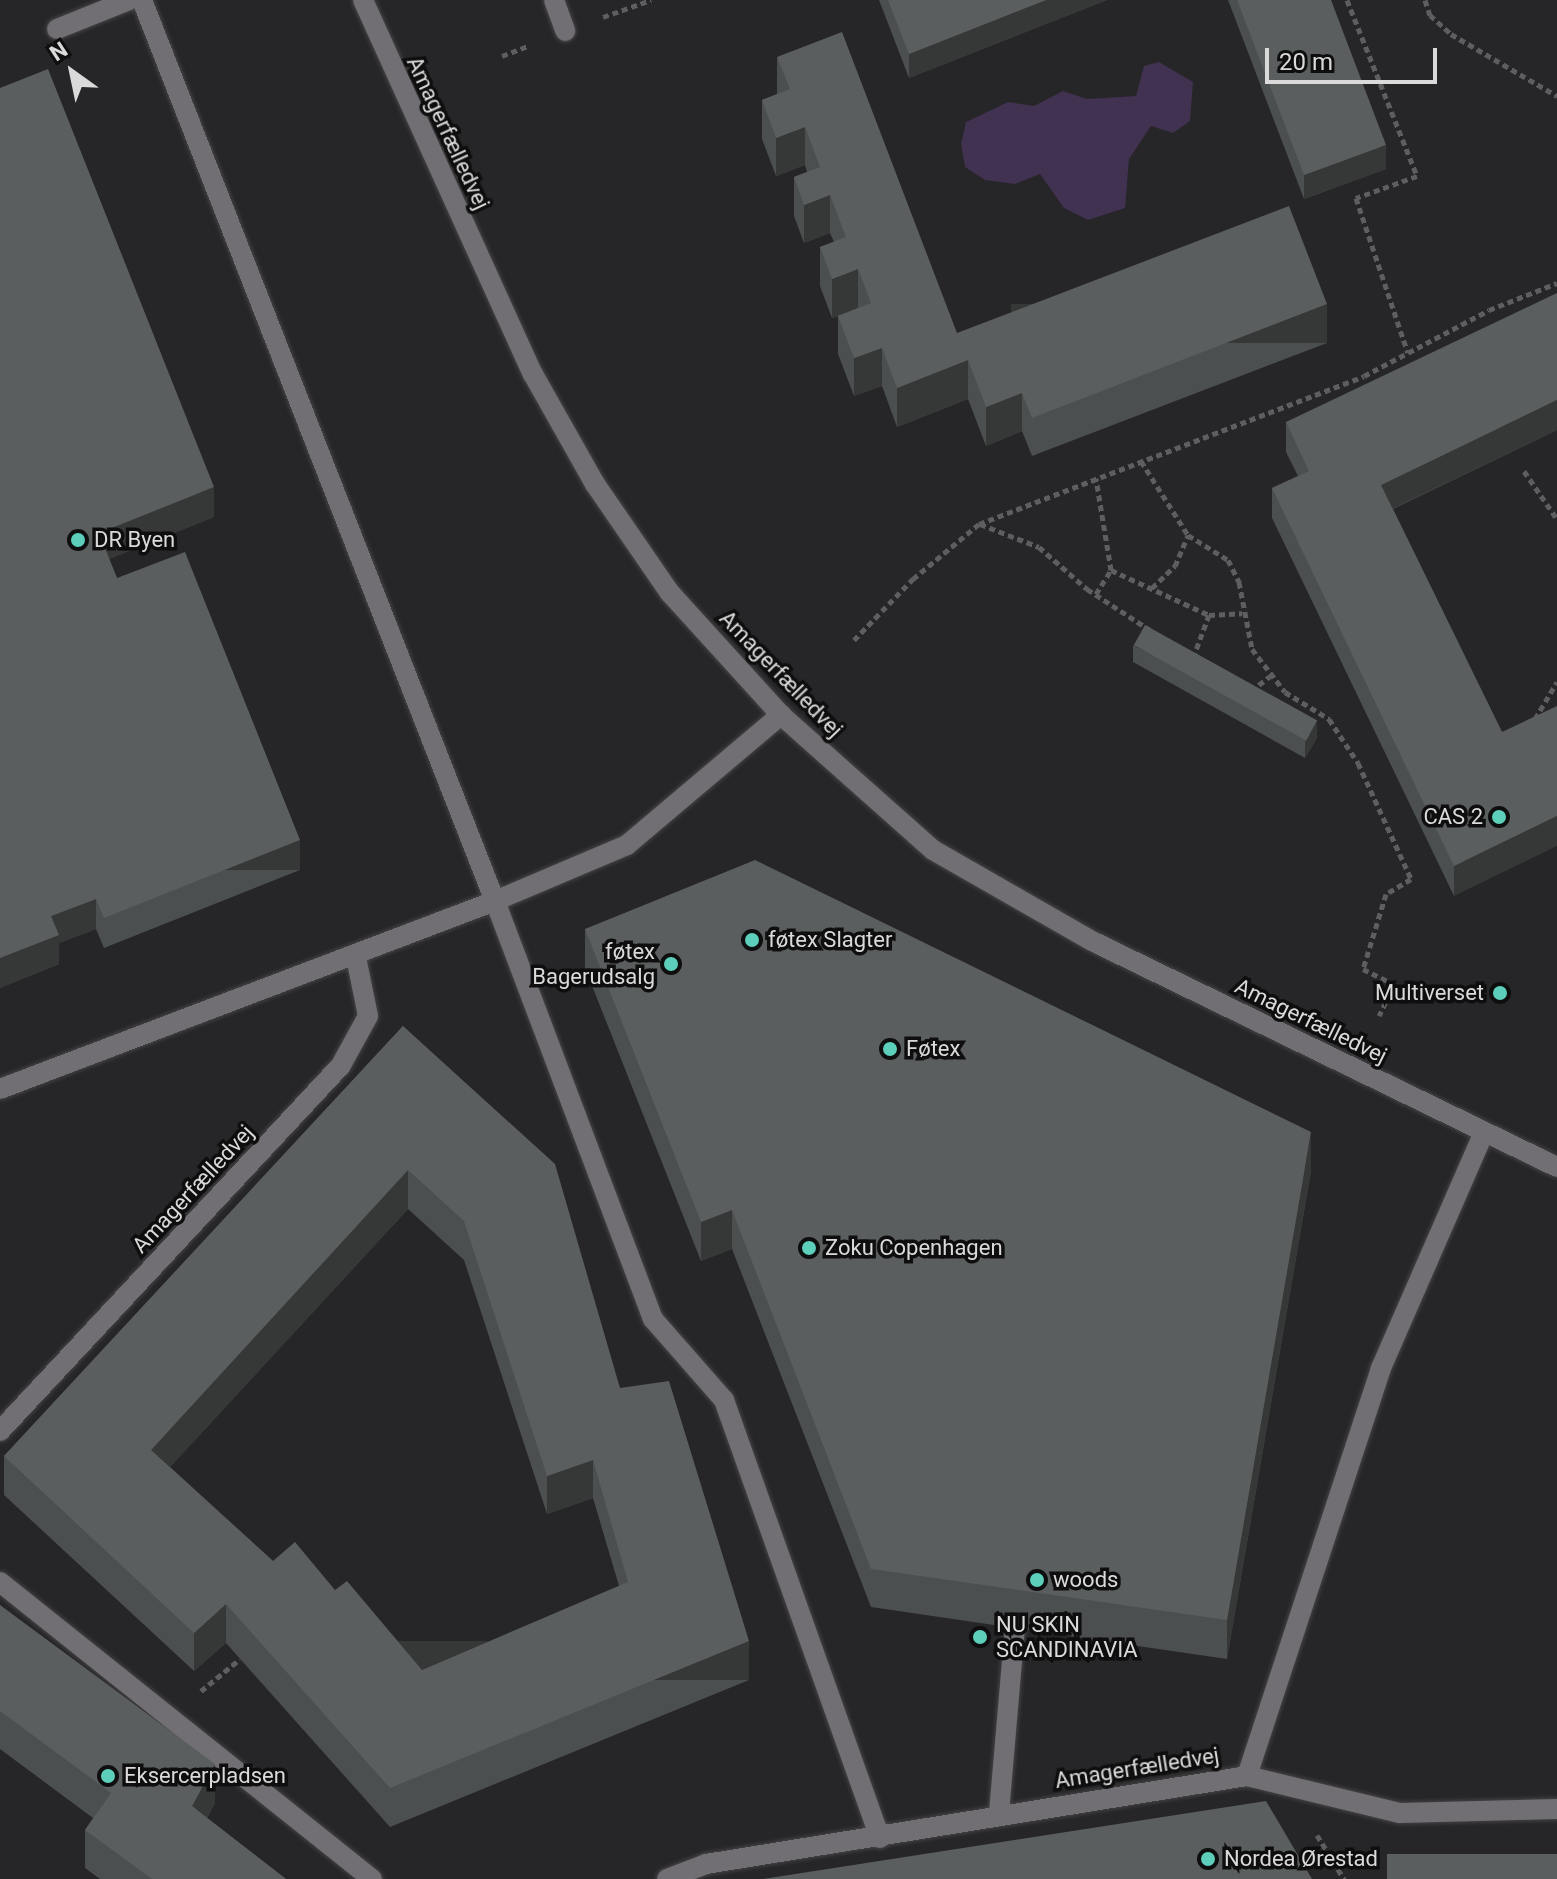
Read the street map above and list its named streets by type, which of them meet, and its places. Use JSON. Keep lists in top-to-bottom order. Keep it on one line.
{"streets":{"street":["Amagerfælledvej"]},"places":["DR Byen","CAS 2","føtex Slagter","føtex Bagerudsalg","Multiverset","Føtex","Zoku Copenhagen","woods","NU SKIN SCANDINAVIA","Eksercerpladsen","Nordea Ørestad"],"scale_bar":"20 m","north":"top left"}
